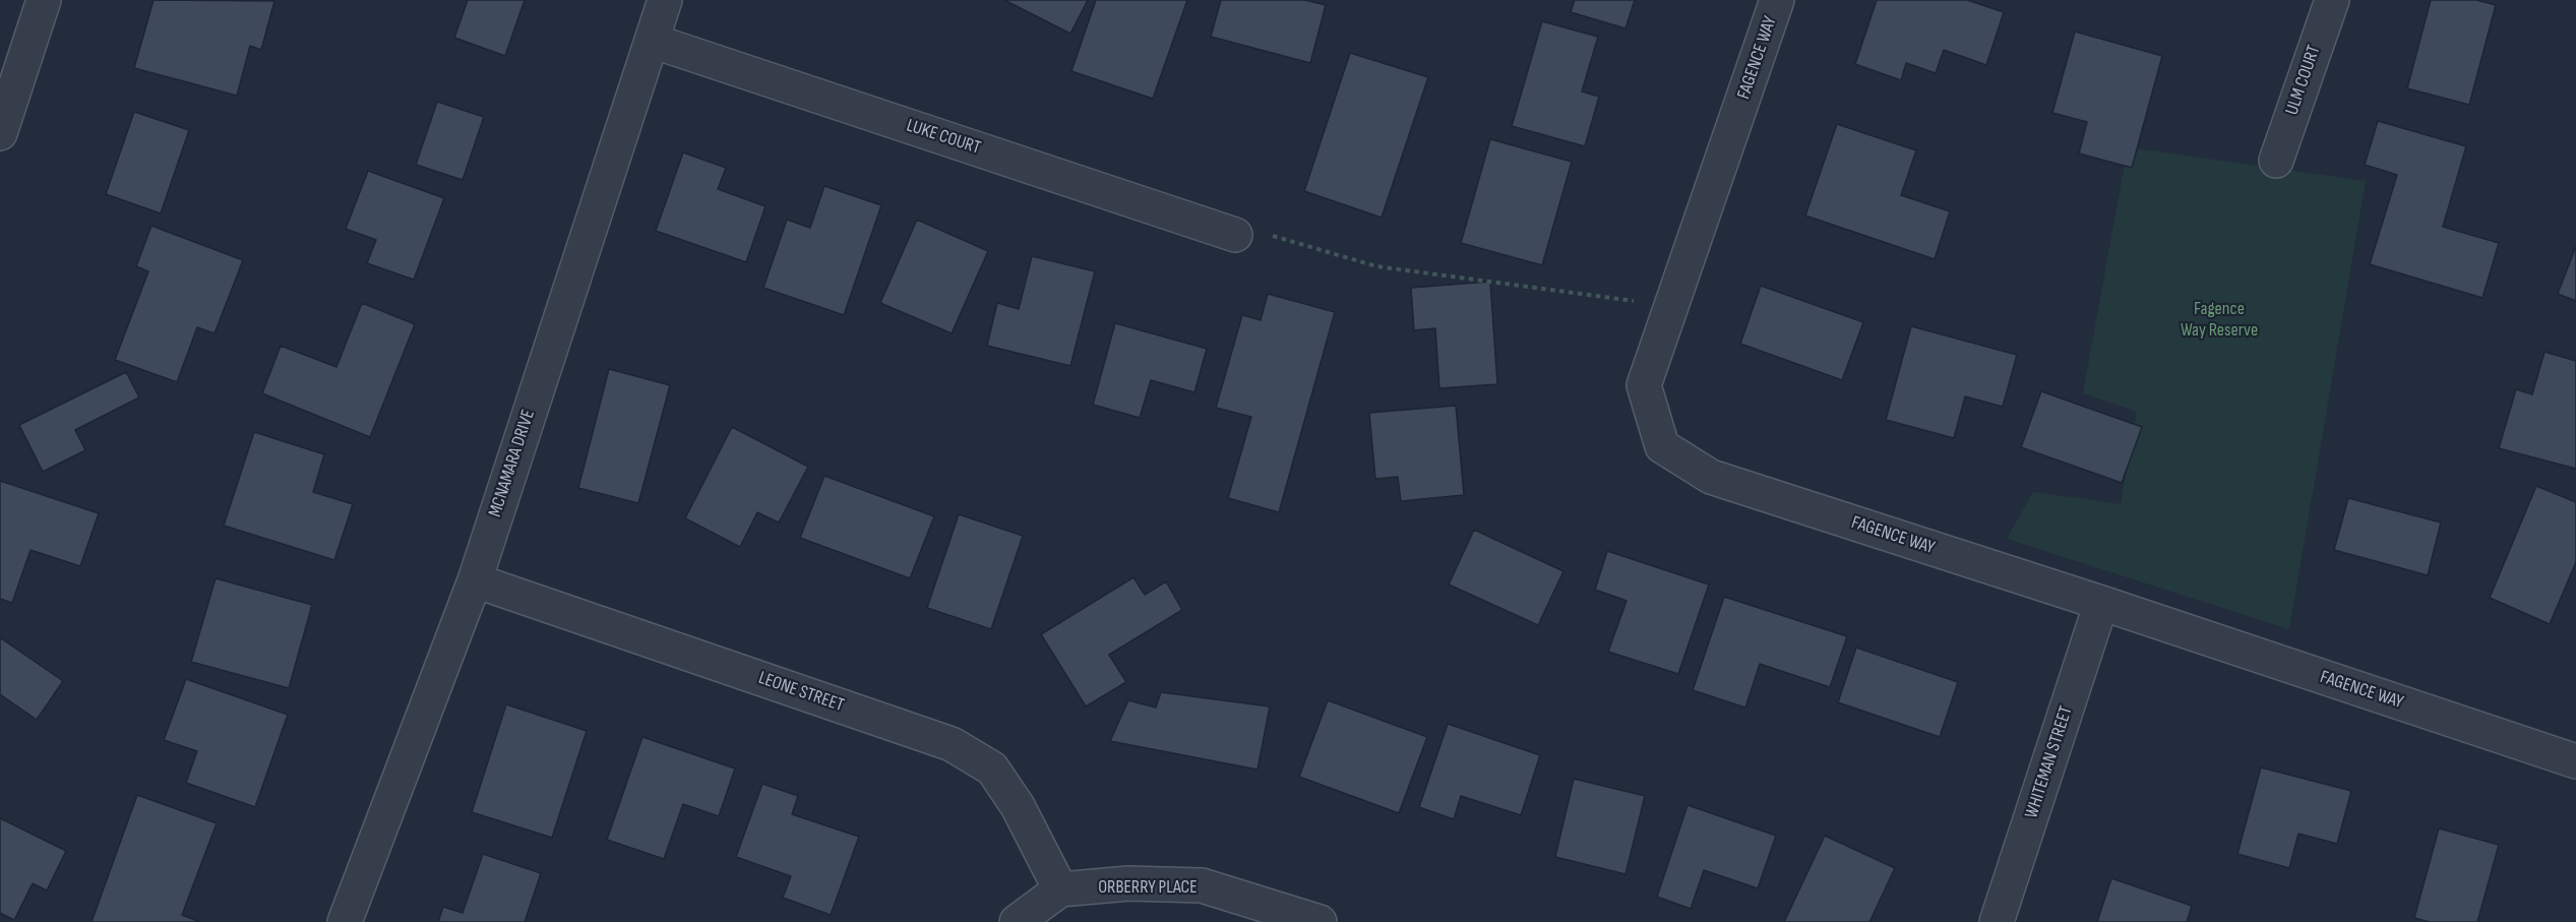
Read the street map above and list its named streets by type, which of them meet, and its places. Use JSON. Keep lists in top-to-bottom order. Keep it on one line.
{"streets":{"street":["FAGENCE WAY","ULM COURT","LUKE COURT","MCNAMARA DRIVE","LEONE STREET","WHITEMAN STREET","ORBERRY PLACE"]},"crossings":[["FAGENCE WAY","WHITEMAN STREET"],["LUKE COURT","MCNAMARA DRIVE"],["MCNAMARA DRIVE","LEONE STREET"],["LEONE STREET","ORBERRY PLACE"]],"parks":["Fagence Way Reserve"]}
